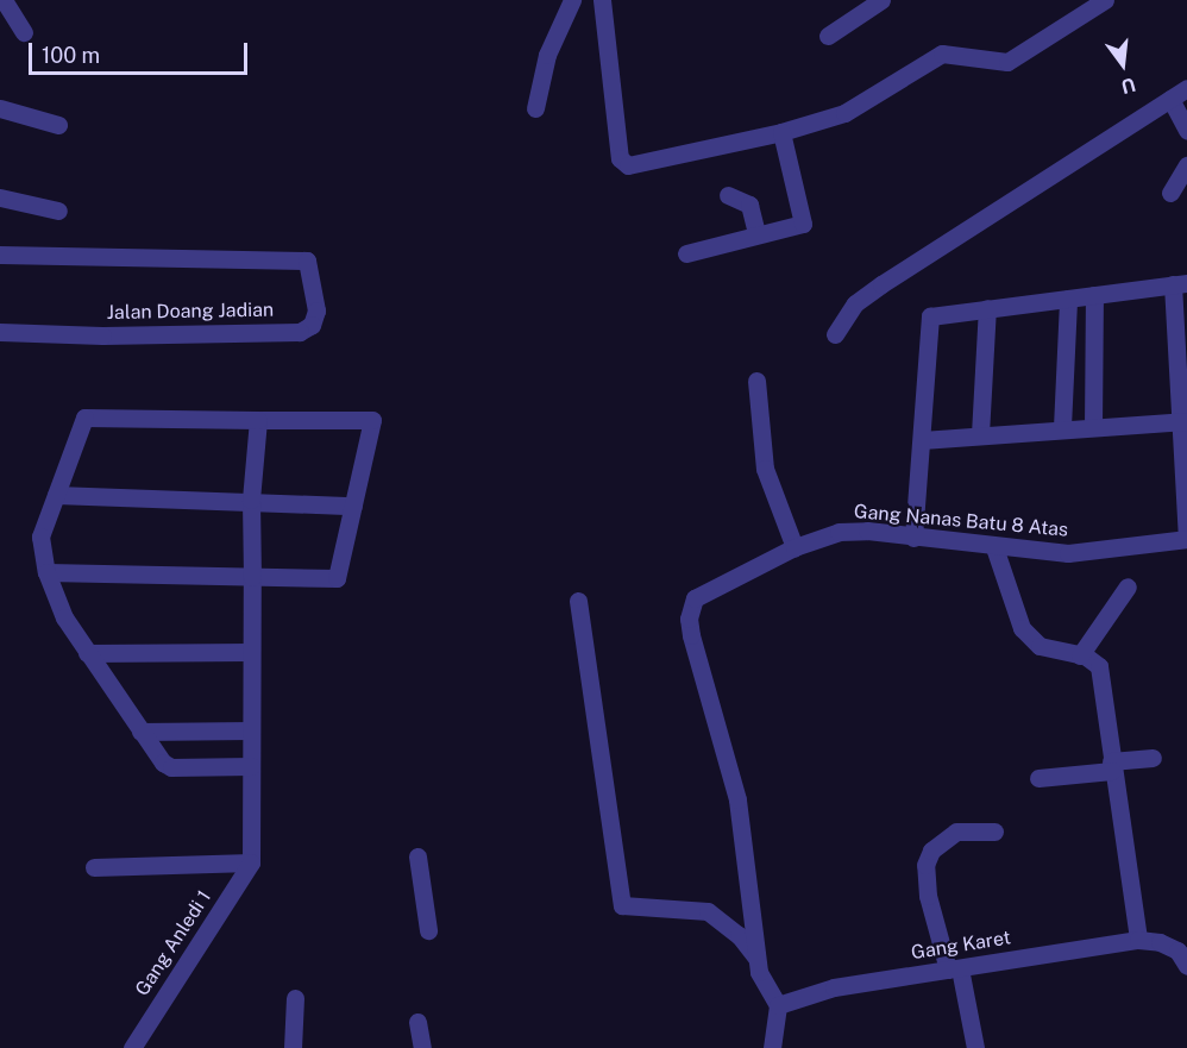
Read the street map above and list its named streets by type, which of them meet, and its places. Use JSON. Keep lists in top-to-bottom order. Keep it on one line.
{"streets":{"street":["Jalan Doang Jadian","Gang Nanas Batu 8 Atas","Gang Anledi 1","Gang Karet"]},"crossings":[["Gang Nanas Batu 8 Atas","Gang Karet"]],"scale_bar":"100 m","north":"bottom"}
